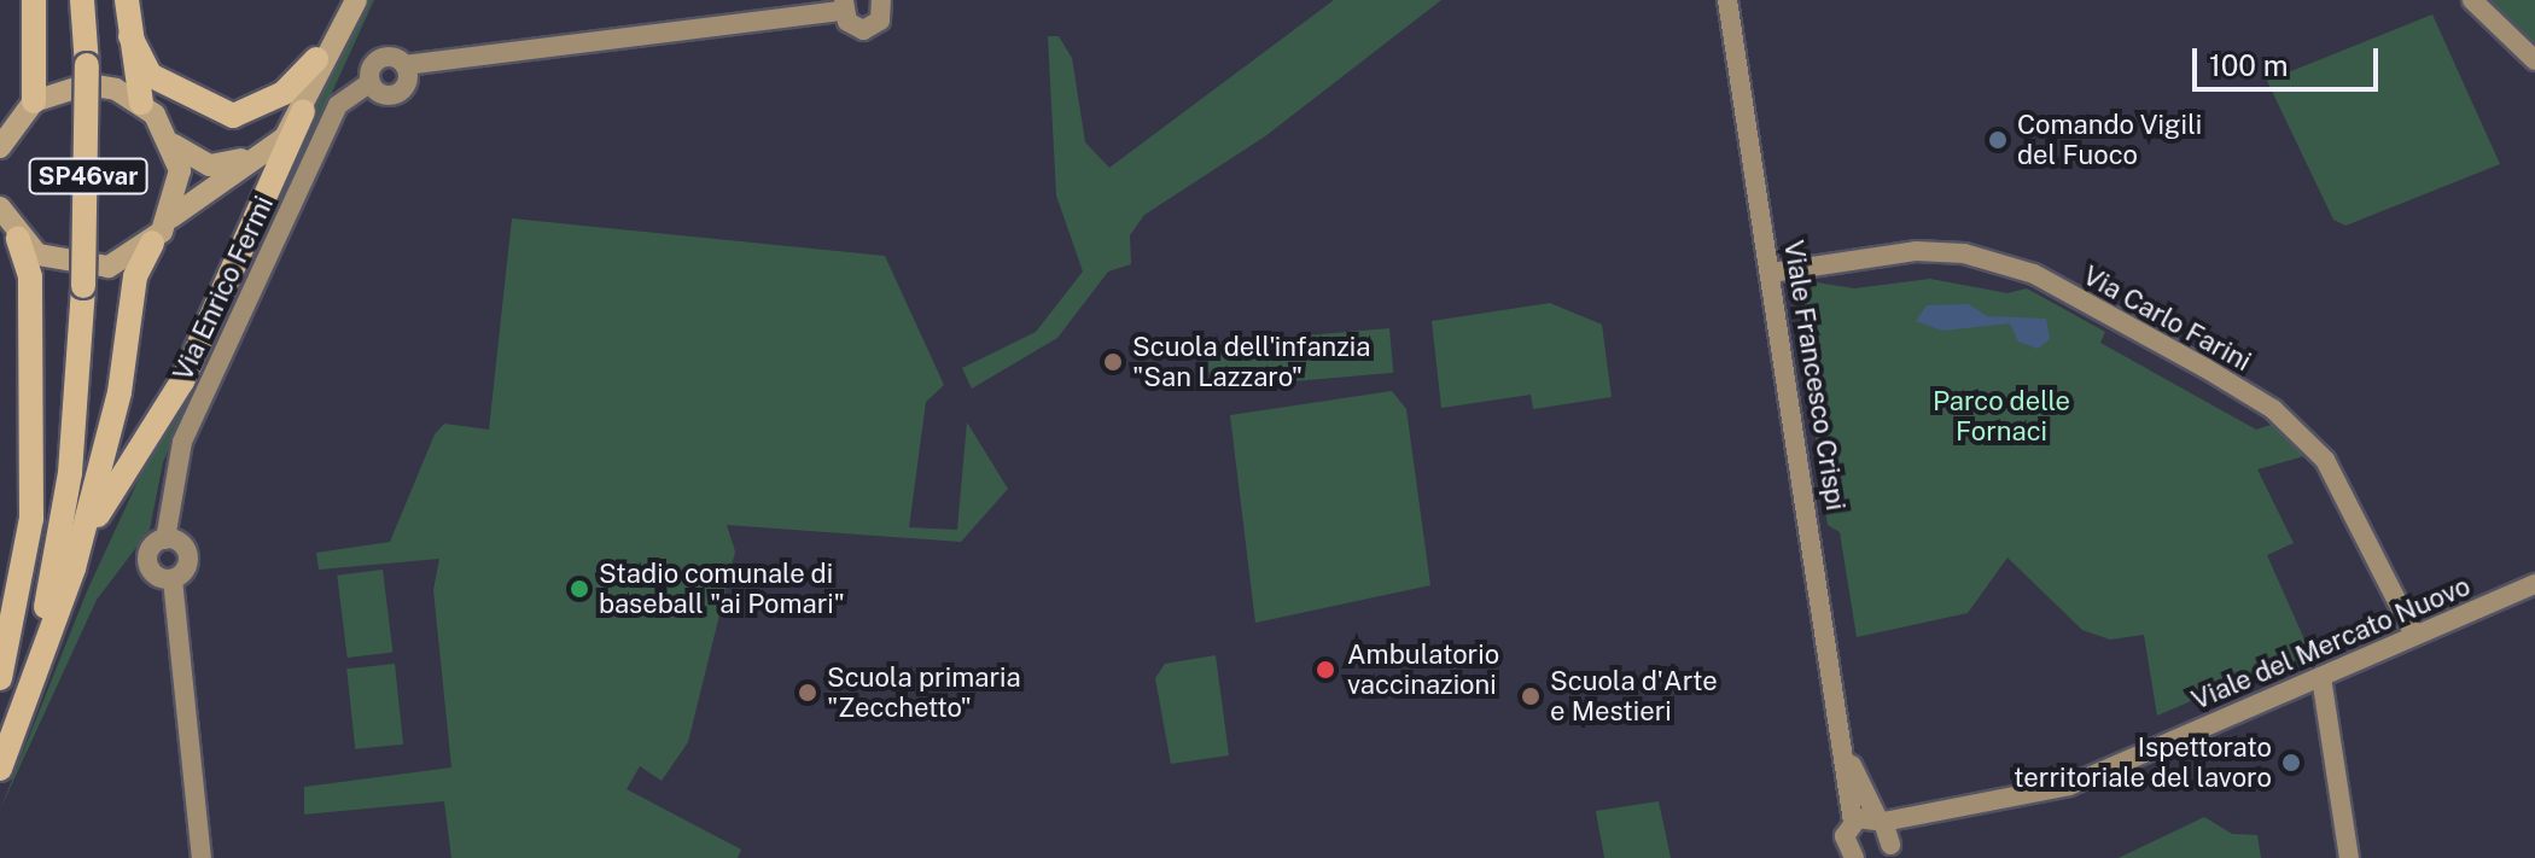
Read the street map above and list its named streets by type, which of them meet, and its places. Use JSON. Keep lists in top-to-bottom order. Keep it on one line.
{"streets":{"highway":["SP46var"],"street":["Via Enrico Fermi","Via Carlo Farini","Viale Francesco Crispi","Viale del Mercato Nuovo"]},"crossings":[["Via Carlo Farini","Viale Francesco Crispi"],["Via Carlo Farini","Viale del Mercato Nuovo"],["Viale Francesco Crispi","Viale del Mercato Nuovo"]],"parks":["Parco delle Fornaci"],"places":["Comando Vigili del Fuoco","Scuola dell'infanzia \"San Lazzaro\"","Stadio comunale di baseball \"ai Pomari\"","Ambulatorio vaccinazioni","Scuola primaria \"Zecchetto\"","Scuola d'Arte e Mestieri","Ispettorato territoriale del lavoro"],"scale_bar":"100 m"}
